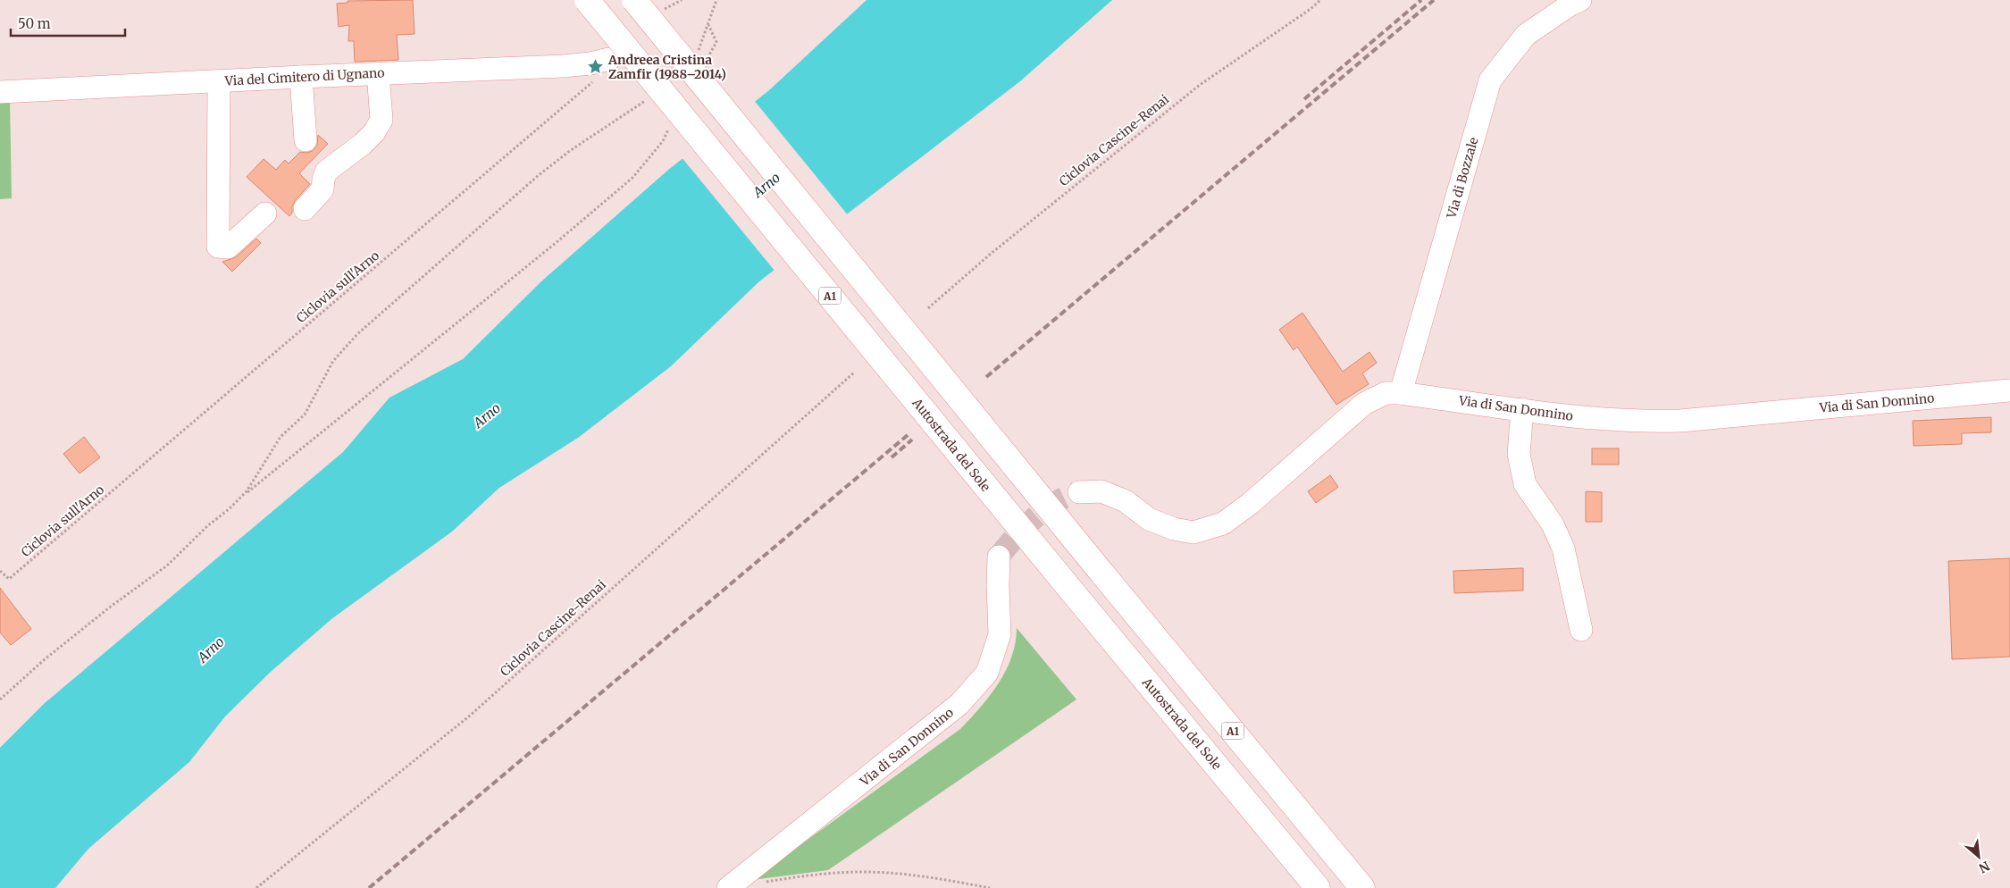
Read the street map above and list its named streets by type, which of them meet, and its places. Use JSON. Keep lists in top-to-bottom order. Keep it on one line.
{"streets":{"highway":["A1","Autostrada del Sole"],"street":["Via del Cimitero di Ugnano","Via di Bozzale","Via di San Donnino"],"path":["Ciclovia Cascine-Renai","Ciclovia sull'Arno"]},"crossings":[["Via del Cimitero di Ugnano","Ciclovia sull'Arno"],["Via di Bozzale","Via di San Donnino"]],"water":["Arno"],"places":{"place":["Andreea Cristina Zamfir (1988–2014)"]},"scale_bar":"50 m","north":"bottom right"}
